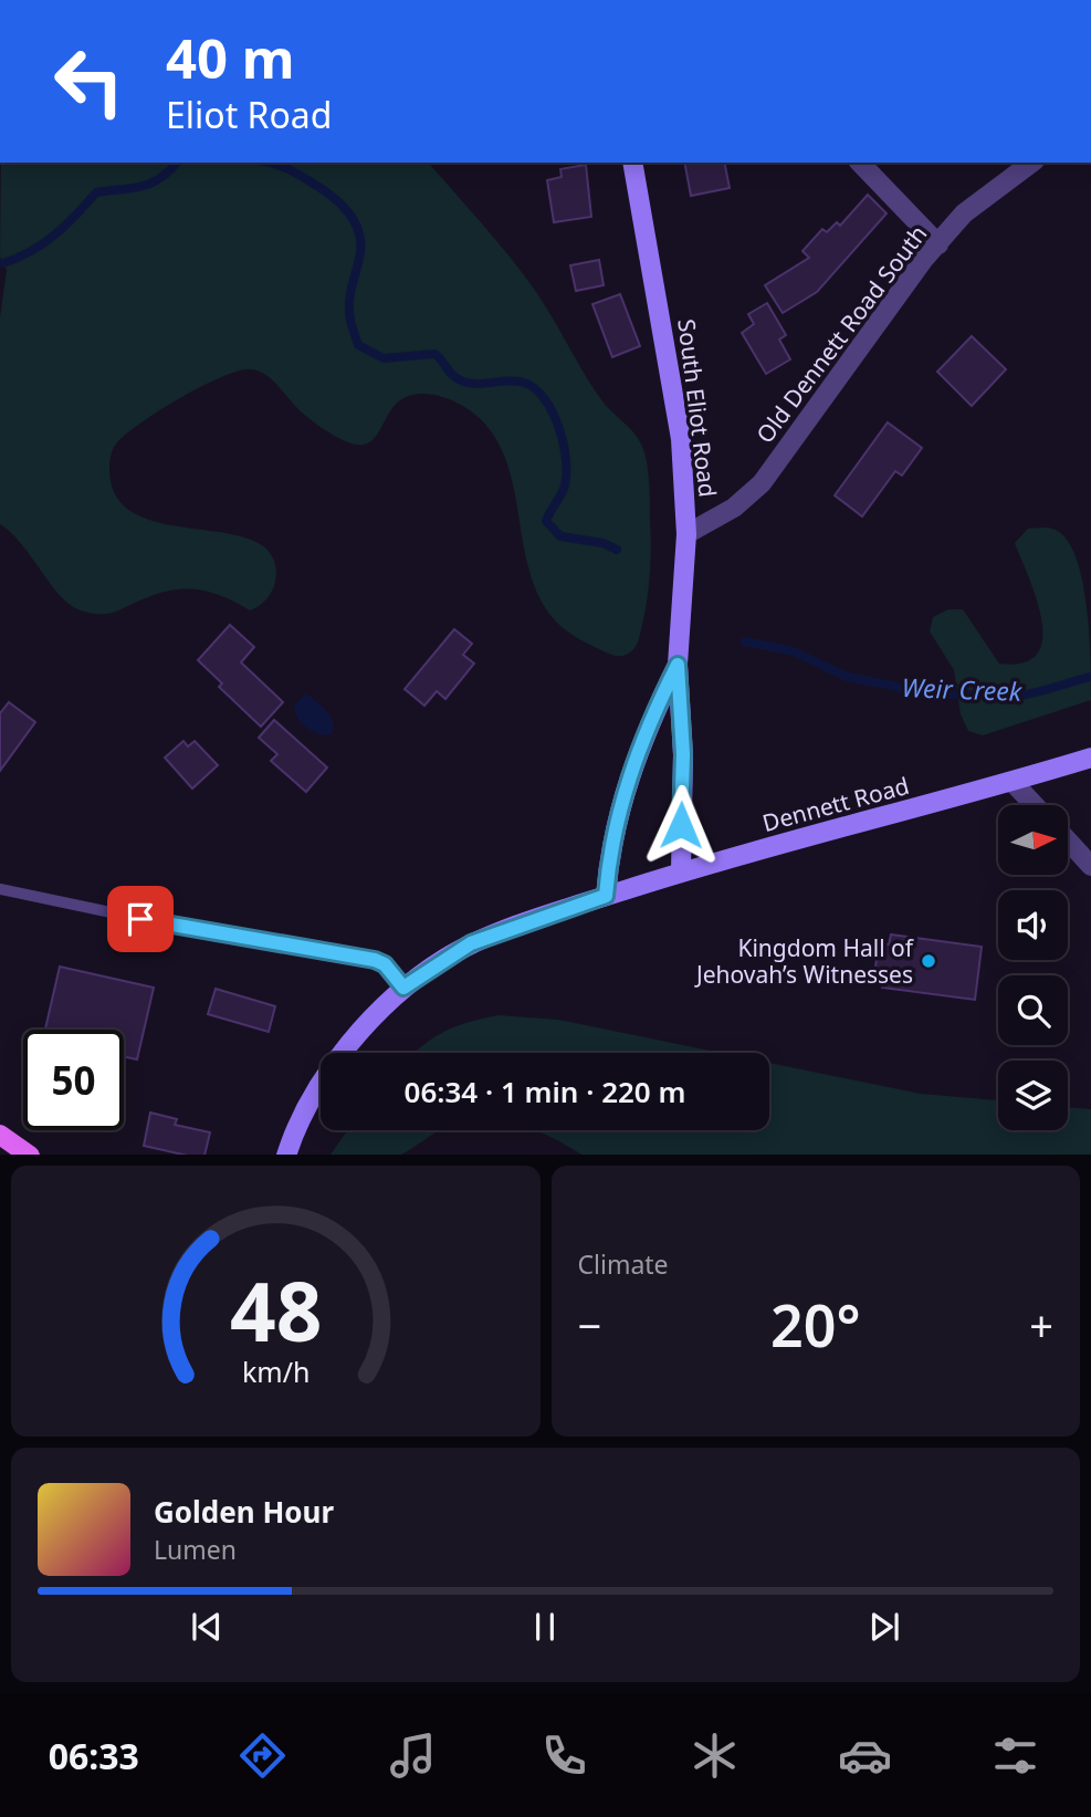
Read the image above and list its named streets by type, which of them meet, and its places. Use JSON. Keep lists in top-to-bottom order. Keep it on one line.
{"streets":{"main road":["South Eliot Road","Dennett Road"],"street":["Old Dennett Road South"]},"crossings":[["Old Dennett Road South","South Eliot Road"]],"water":["Weir Creek"],"places":["Kingdom Hall of Jehovah’s Witnesses"],"north":"right","page":{"turn":["40 m","Eliot Road"],"limit":"50","trip":"06:34 · 1 min · 220 m","tile":"Climate","heat":["−","20°","+"],"song":["Golden Hour","Lumen"],"tabs":"06:33","gauge":["48","km/h"]}}
